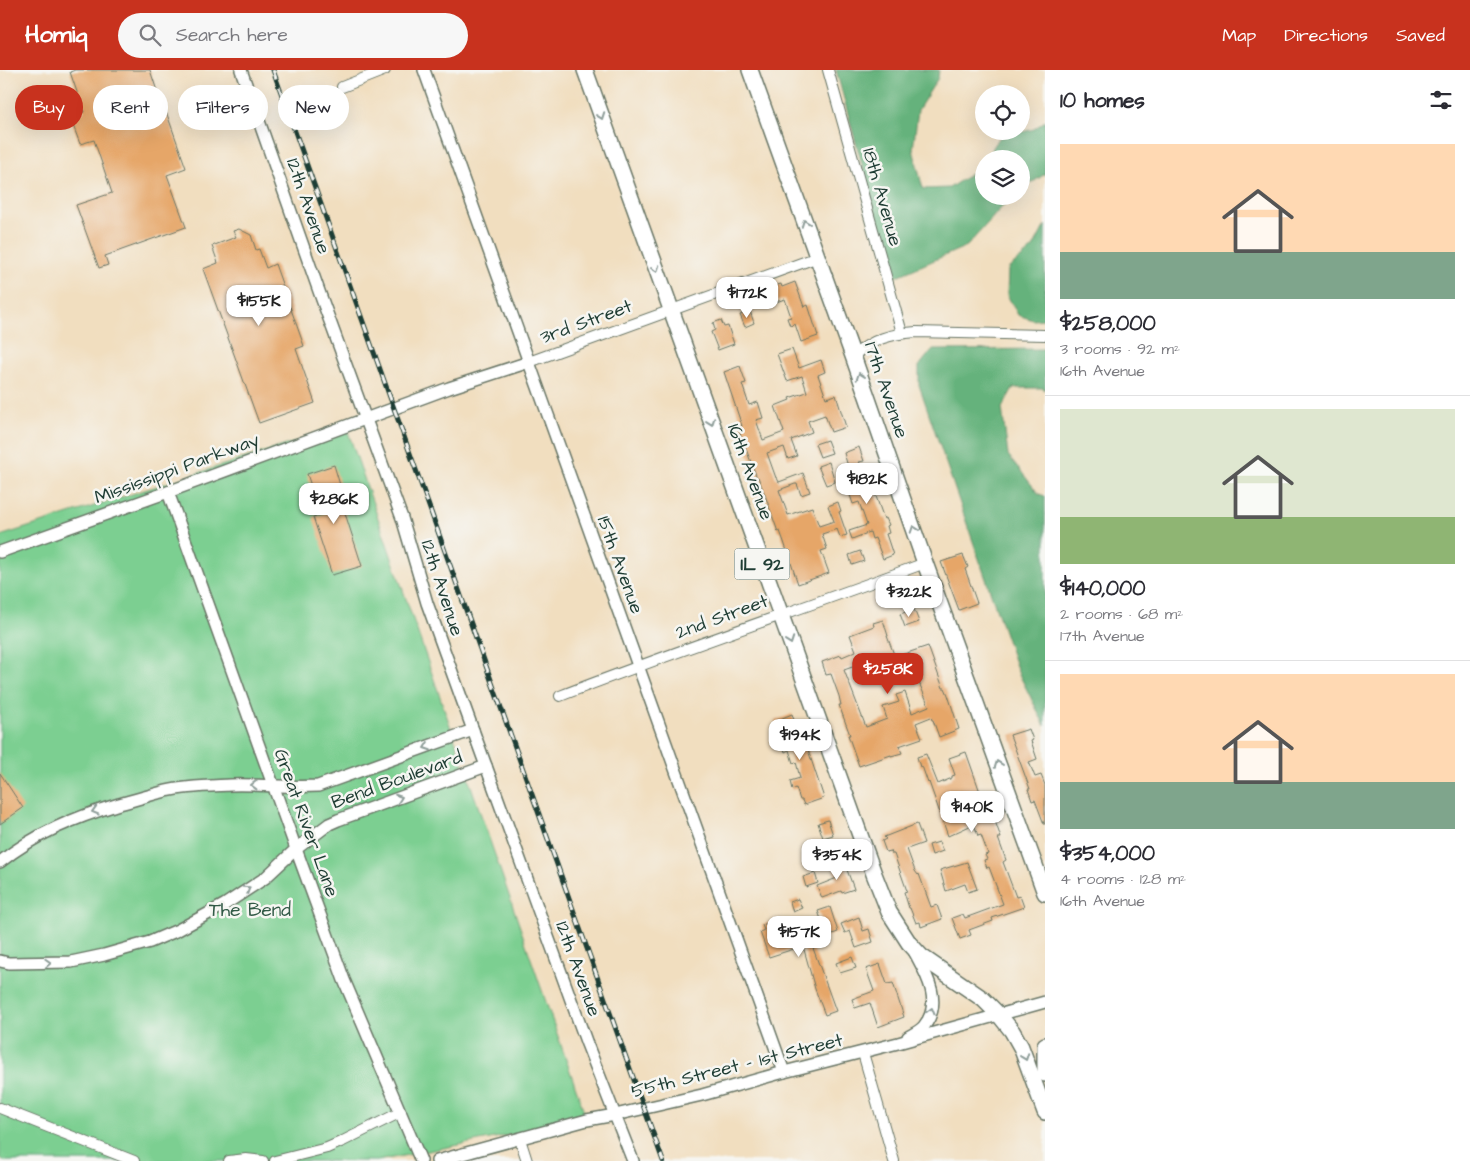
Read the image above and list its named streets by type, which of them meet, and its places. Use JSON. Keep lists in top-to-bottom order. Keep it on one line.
{"streets":{"main road":["17th Avenue","16th Avenue","IL 92"],"street":["18th Avenue","12th Avenue","3rd Street","Mississippi Parkway","15th Avenue","2nd Street","Bend Boulevard","Great River Lane","55th Street - 1st Street"]},"crossings":[["12th Avenue","3rd Street"],["12th Avenue","Mississippi Parkway"],["12th Avenue","Bend Boulevard"],["12th Avenue","55th Street - 1st Street"],["3rd Street","17th Avenue"],["3rd Street","Mississippi Parkway"],["3rd Street","16th Avenue"],["3rd Street","15th Avenue"],["17th Avenue","2nd Street"],["Mississippi Parkway","Great River Lane"],["16th Avenue","IL 92"],["16th Avenue","2nd Street"],["16th Avenue","55th Street - 1st Street"],["IL 92","55th Street - 1st Street"],["15th Avenue","2nd Street"],["15th Avenue","55th Street - 1st Street"],["Bend Boulevard","Great River Lane"]],"one_way":["17th Avenue","16th Avenue"],"parks":["The Bend"],"page":{"header":"Homiq","search":"Search here","nav":["Map","Directions","Saved"],"heading":"10 homes","chip":["Buy","Rent","Filters","New"],"list":[{"name":"$258,000","note":"3 rooms · 92 m² · 16th Avenue"},{"name":"$140,000","note":"2 rooms · 68 m² · 17th Avenue"},{"name":"$354,000","note":"4 rooms · 128 m² · 16th Avenue"}],"price":["$172K","$155K","$182K","$286K","$322K","$258K","$194K","$140K","$354K","$157K"]}}
